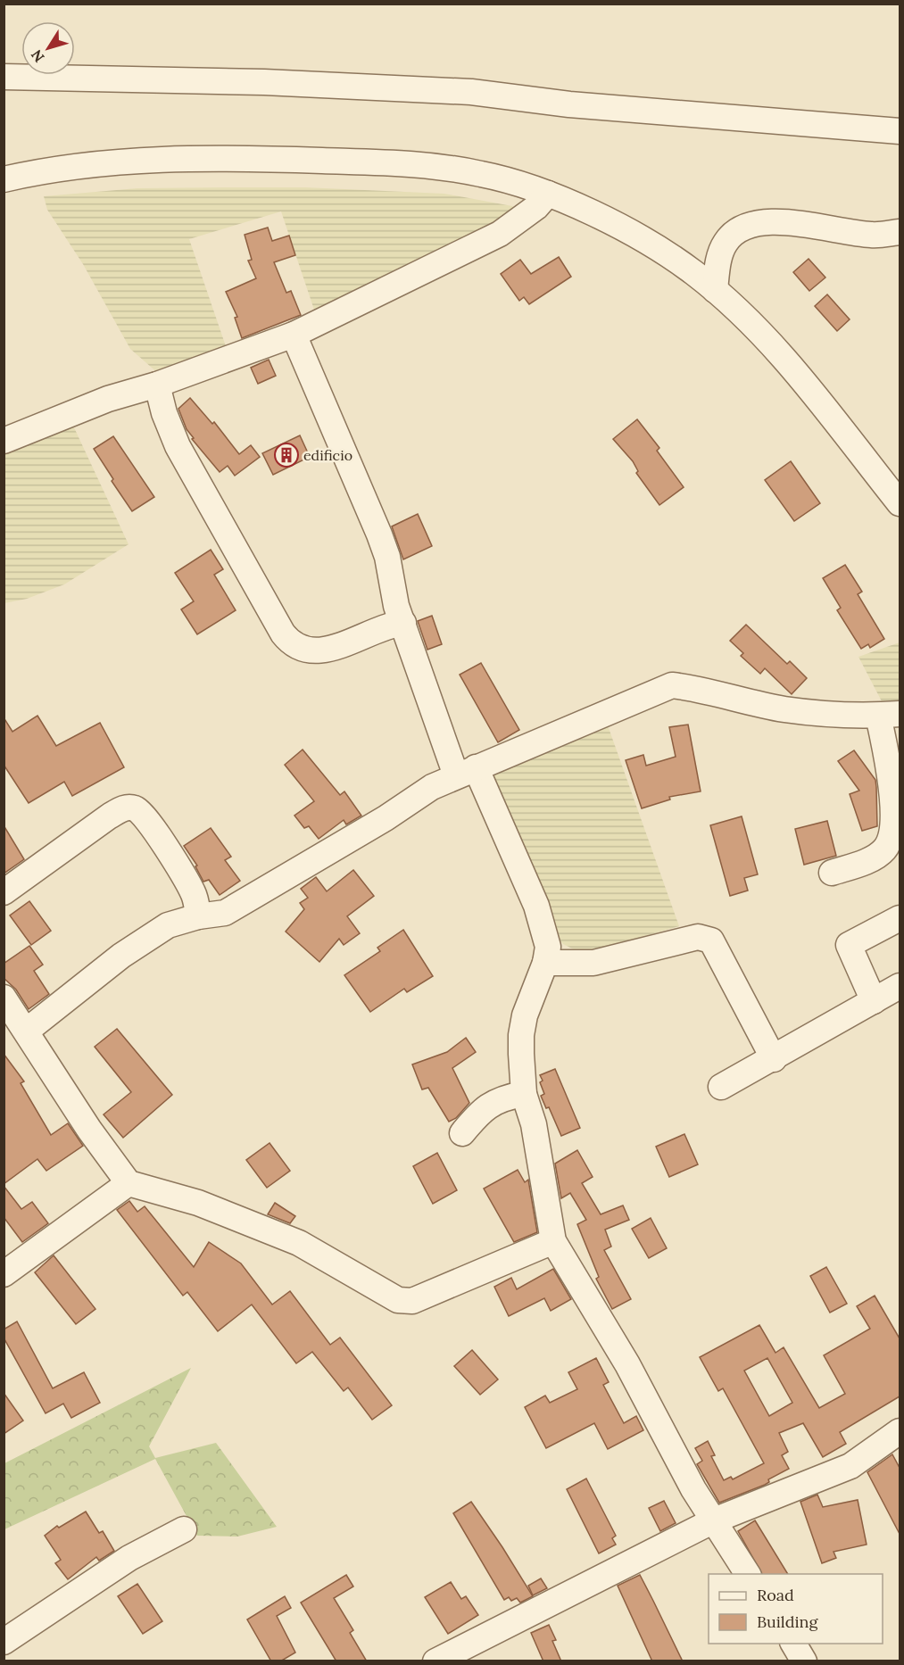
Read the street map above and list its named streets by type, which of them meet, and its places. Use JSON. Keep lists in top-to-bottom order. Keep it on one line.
{"places":{"building":["edificio"]},"legend":["Road","Building"],"north":"bottom left"}
